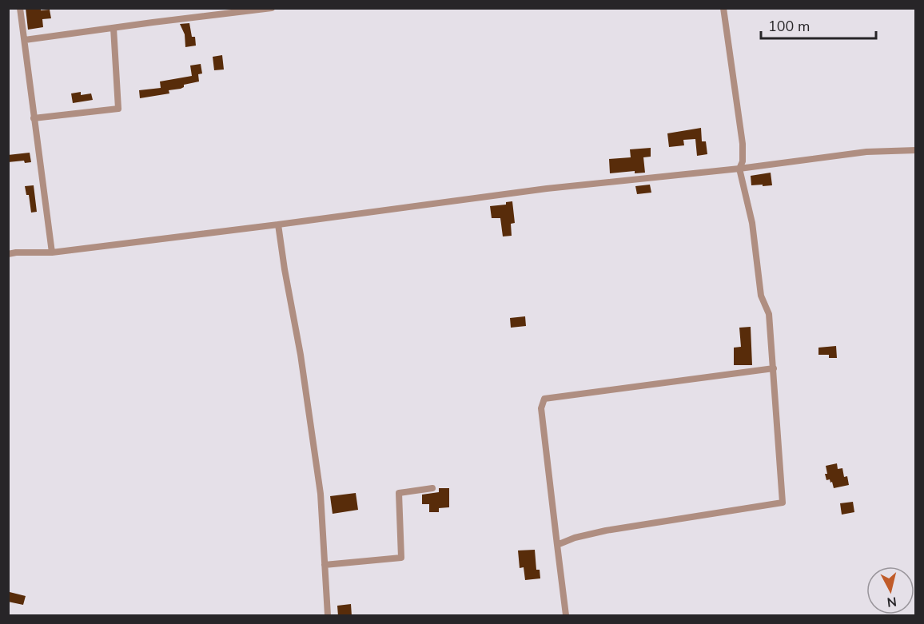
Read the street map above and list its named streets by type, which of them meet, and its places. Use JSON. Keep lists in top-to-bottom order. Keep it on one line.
{"scale_bar":"100 m","north":"bottom"}
